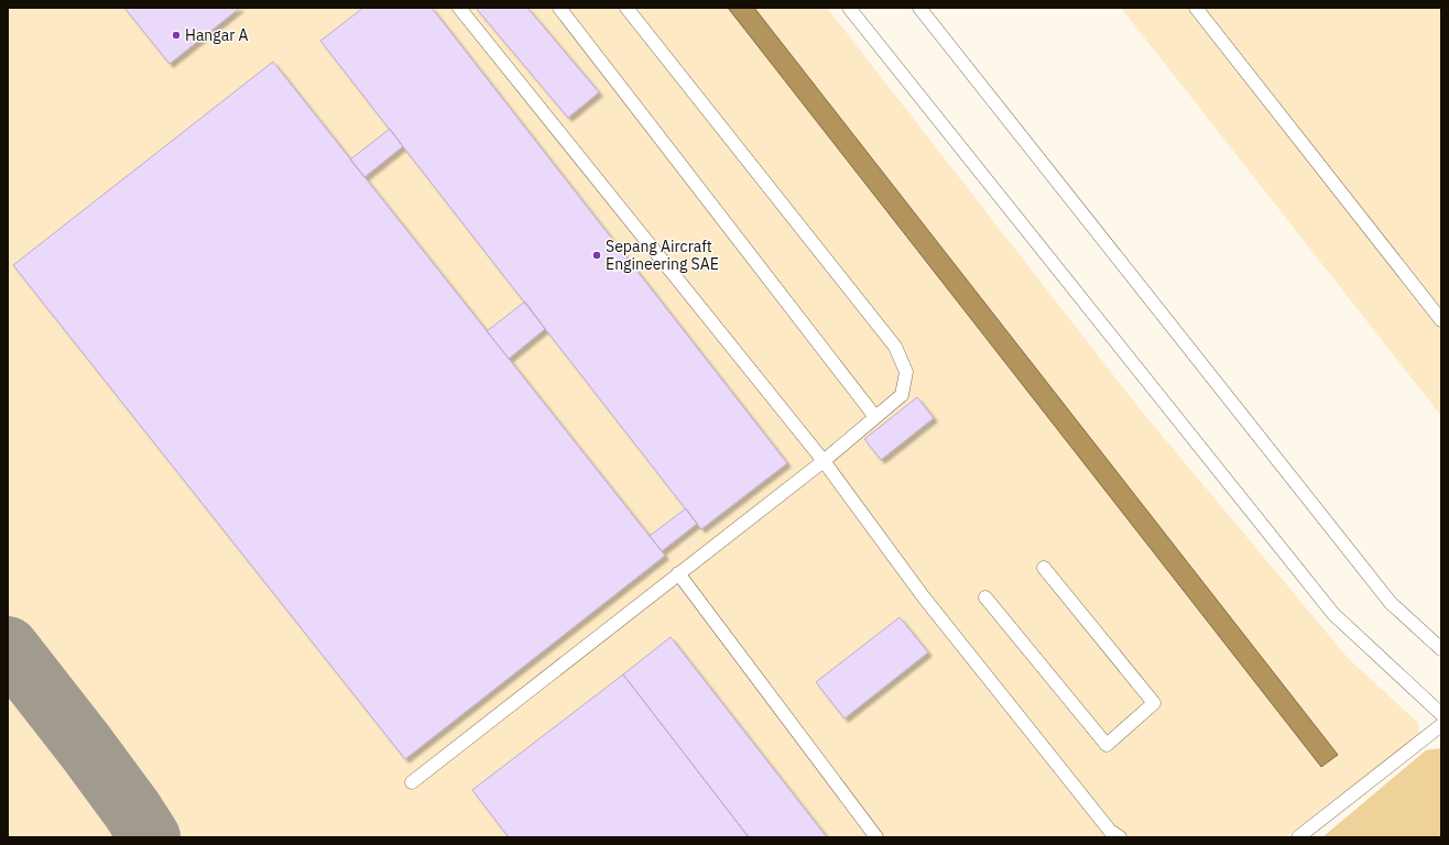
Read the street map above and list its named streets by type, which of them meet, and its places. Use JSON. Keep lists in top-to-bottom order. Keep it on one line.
{"places":["Hangar A","Sepang Aircraft Engineering SAE"]}
